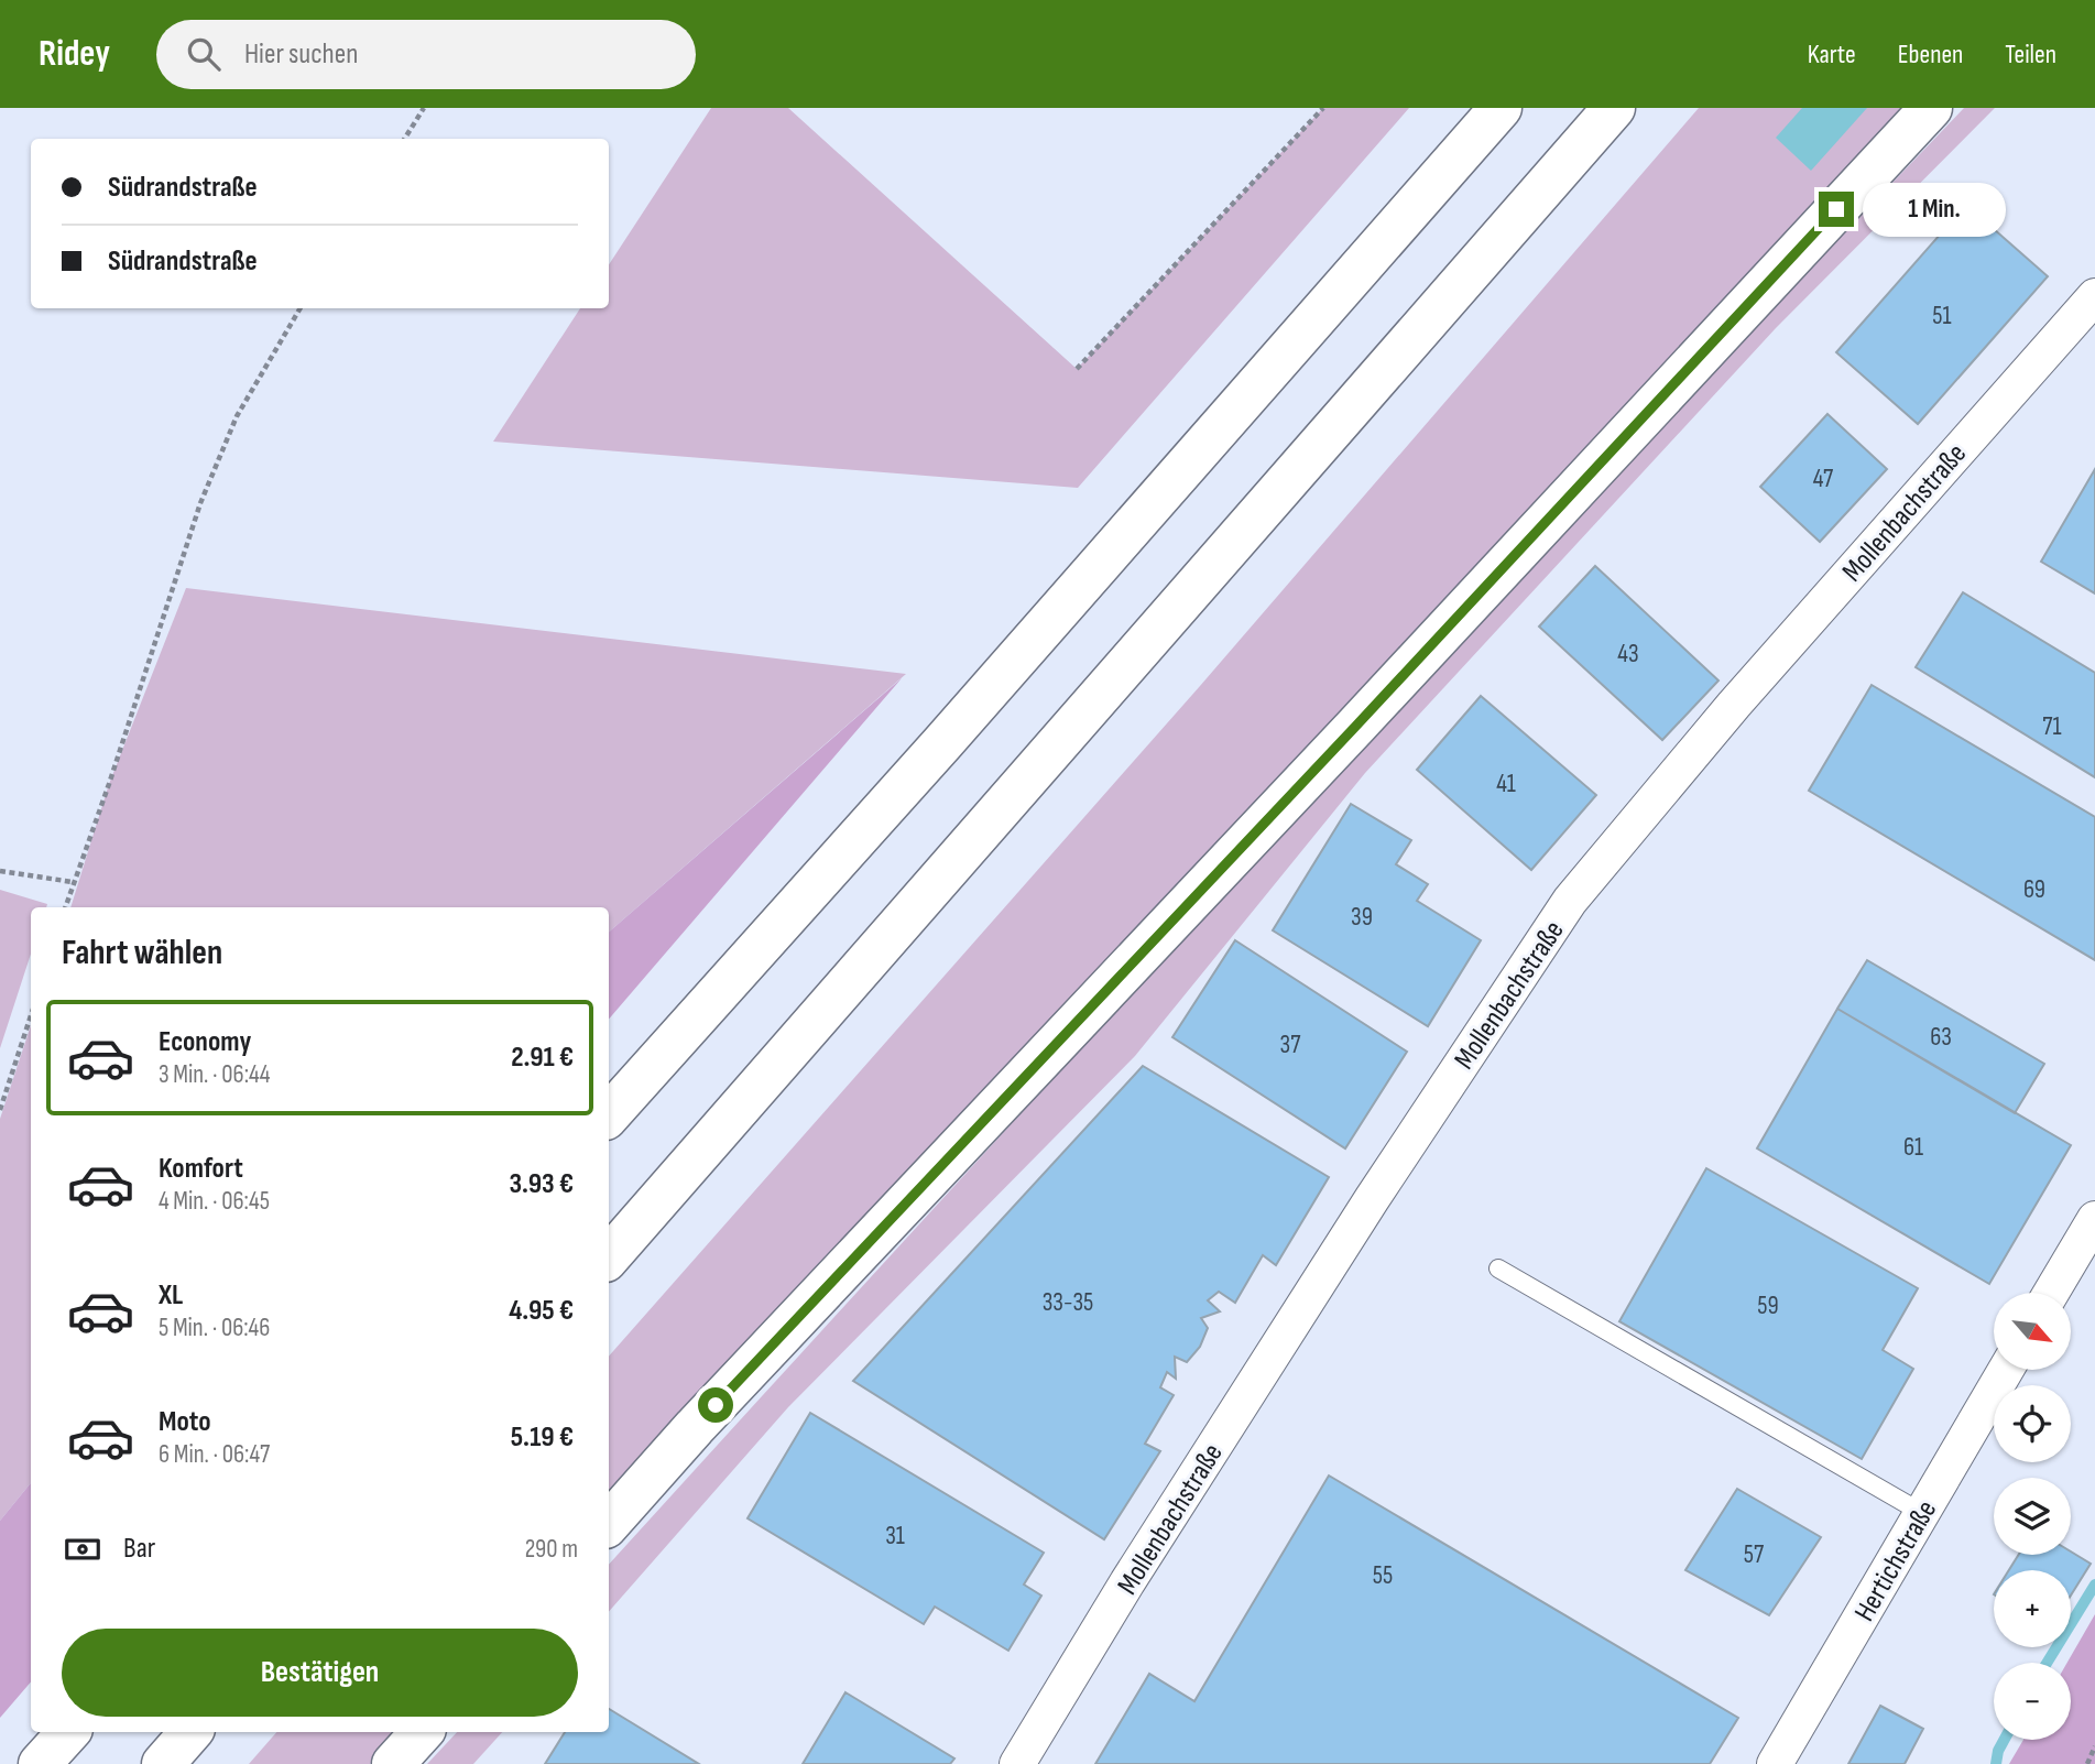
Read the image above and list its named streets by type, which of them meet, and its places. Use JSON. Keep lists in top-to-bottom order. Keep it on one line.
{"streets":{"street":["Mollenbachstraße","Hertichstraße"]},"house_numbers":["51","47","43","71","41","69","39","63","37","61","33-35","59","31","57","55"],"north":"bottom right","page":{"header":"Ridey","search":"Hier suchen","nav":["Karte","Ebenen","Teilen"],"banner":["Südrandstraße","Südrandstraße"],"bubble":"1 Min.","heading":"Fahrt wählen","list":[{"name":"Economy","note":"3 Min. · 06:44","value":"2.91 €"},{"name":"Komfort","note":"4 Min. · 06:45","value":"3.93 €"},{"name":"XL","note":"5 Min. · 06:46","value":"4.95 €"},{"name":"Moto","note":"6 Min. · 06:47","value":"5.19 €"}],"map_buttons":["+","−"],"pay":["Bar","290 m"],"buttons":"Bestätigen"}}
